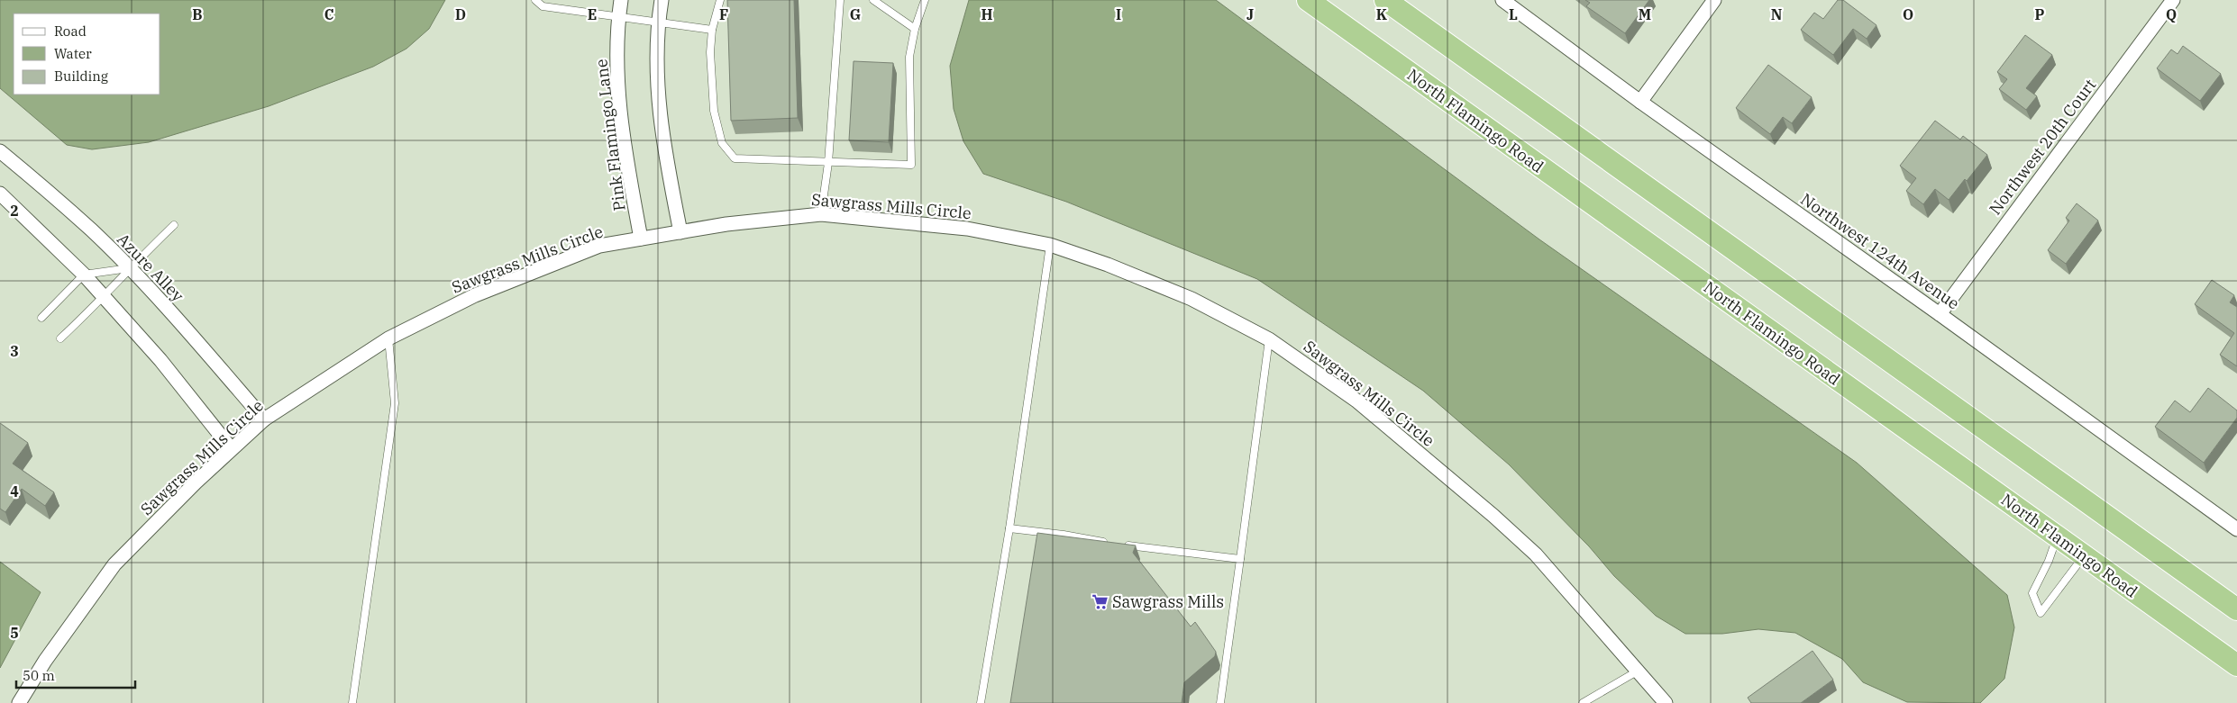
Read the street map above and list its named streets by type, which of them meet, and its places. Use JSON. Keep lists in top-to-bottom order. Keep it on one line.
{"streets":{"highway":["North Flamingo Road"],"street":["Pink Flamingo Lane","Northwest 20th Court","Sawgrass Mills Circle","Northwest 124th Avenue","Azure Alley"]},"crossings":[["Pink Flamingo Lane","Sawgrass Mills Circle"],["Northwest 20th Court","Northwest 124th Avenue"],["Sawgrass Mills Circle","Azure Alley"]],"places":{"supermarket":["Sawgrass Mills"]},"legend":["Road","Water","Building"],"scale_bar":"50 m","grid":{"columns":["B","C","D","E","F","G","H","I","J","K","L","M","N","O","P","Q"],"rows":["2","3","4","5"]}}
